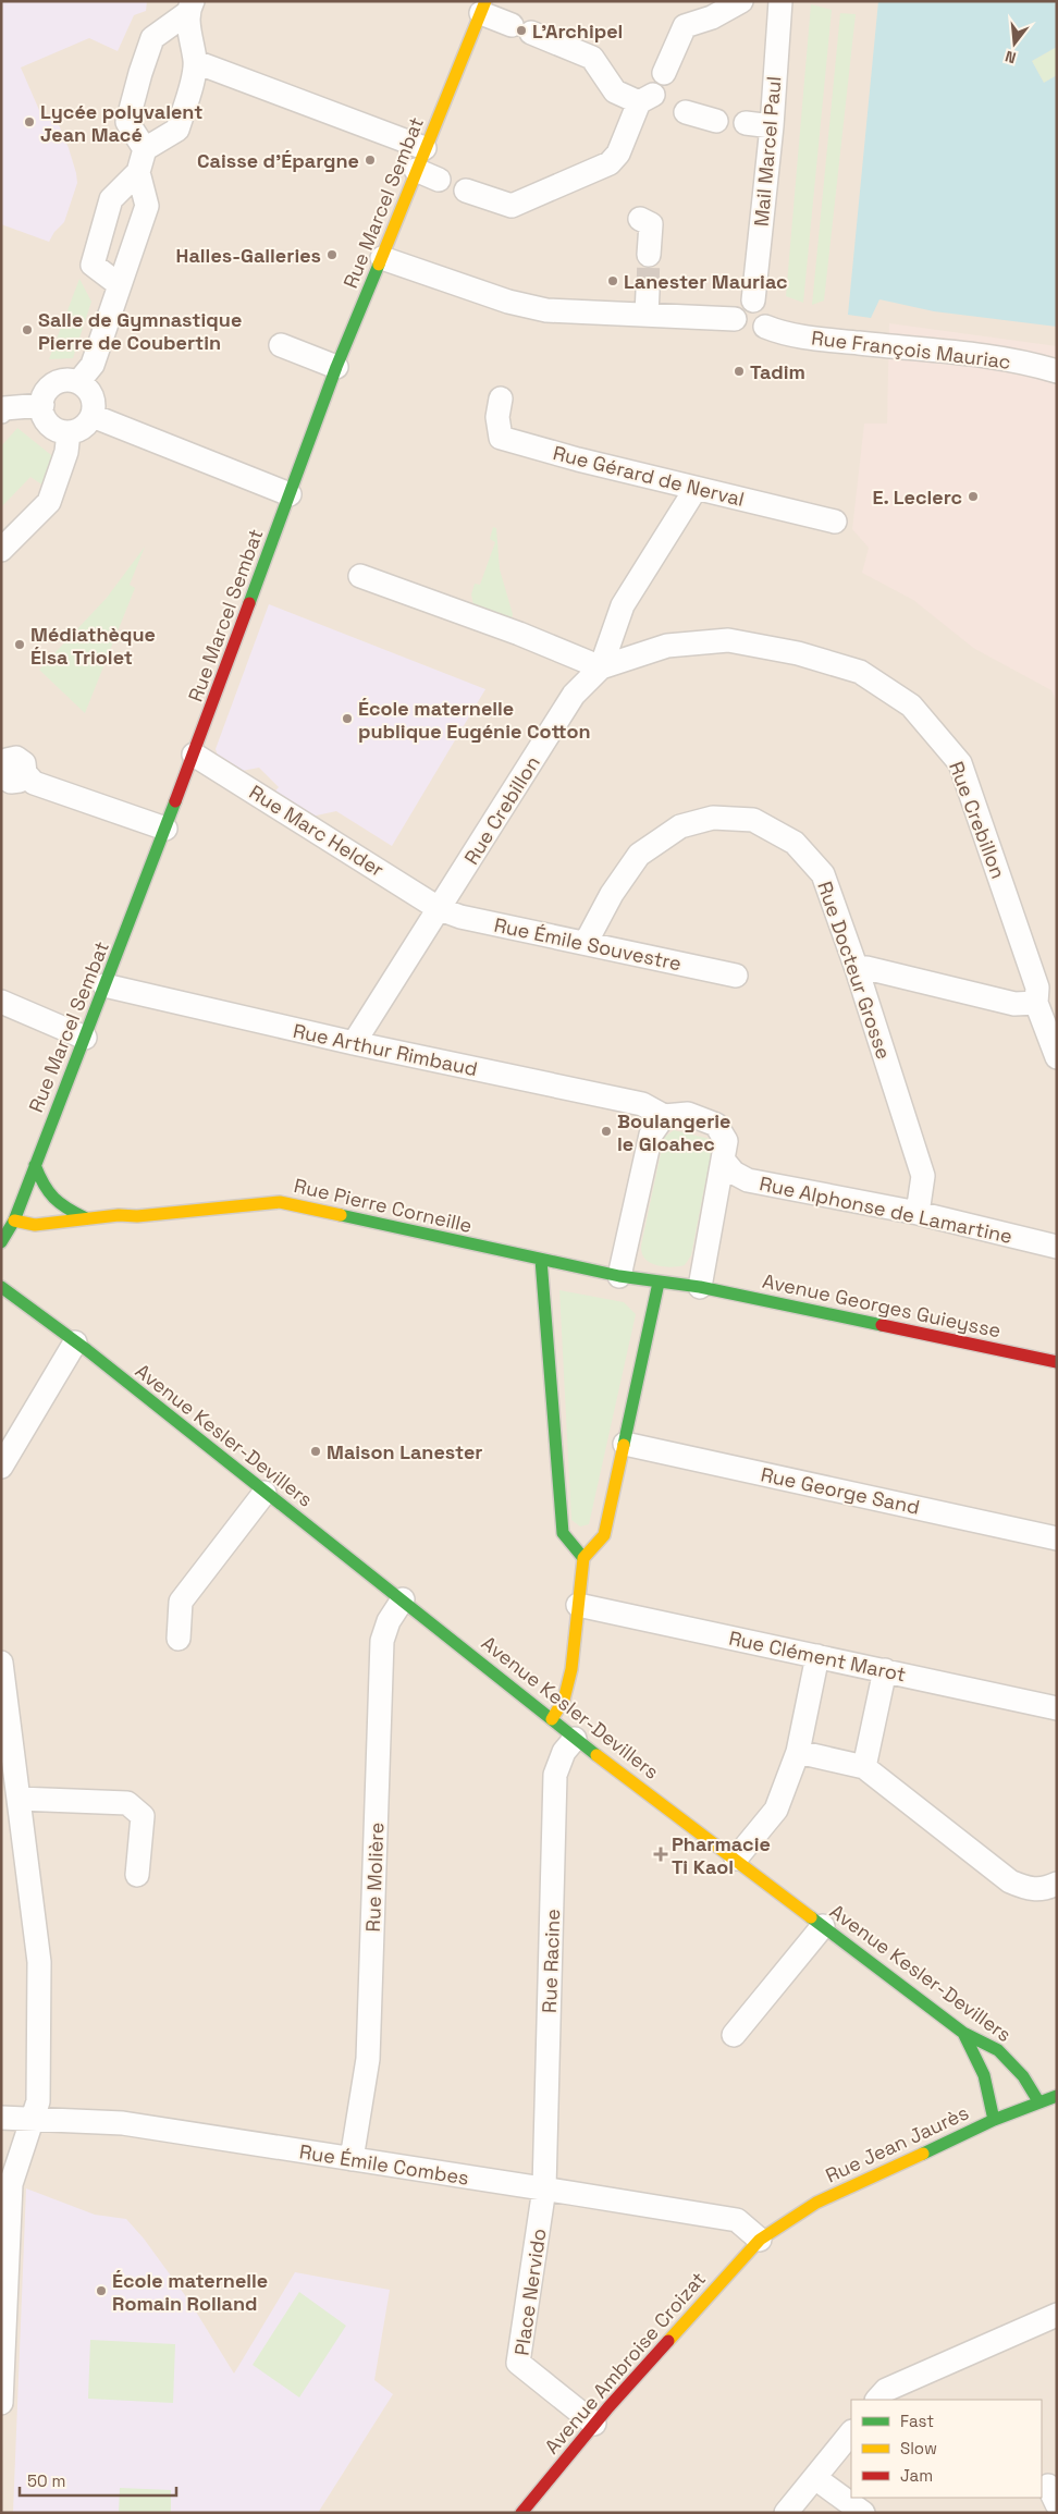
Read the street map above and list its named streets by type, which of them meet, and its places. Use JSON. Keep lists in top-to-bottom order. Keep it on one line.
{"streets":{"street":["Mail Marcel Paul","Rue Marcel Sembat","Rue François Mauriac","Rue Gérard de Nerval","Rue Crebillon","Rue Marc Helder","Rue Émile Souvestre","Rue Docteur Grosse","Rue Arthur Rimbaud","Rue Pierre Corneille","Rue Alphonse de Lamartine","Avenue Georges Guieysse","Avenue Kesler-Devillers","Rue George Sand","Rue Clément Marot","Rue Molière","Rue Racine","Rue Jean Jaurès","Rue Émile Combes","Place Nervido","Avenue Ambroise Croizat"]},"crossings":[["Mail Marcel Paul","Rue François Mauriac"],["Rue Marcel Sembat","Rue Marc Helder"],["Rue Marcel Sembat","Rue Arthur Rimbaud"],["Rue Marcel Sembat","Rue Pierre Corneille"],["Rue Crebillon","Rue Marc Helder"],["Rue Crebillon","Rue Émile Souvestre"],["Rue Crebillon","Rue Arthur Rimbaud"],["Rue Marc Helder","Rue Émile Souvestre"],["Rue Émile Souvestre","Rue Docteur Grosse"],["Rue Docteur Grosse","Rue Alphonse de Lamartine"],["Rue Pierre Corneille","Avenue Georges Guieysse"],["Avenue Kesler-Devillers","Rue Molière"],["Avenue Kesler-Devillers","Rue Racine"],["Avenue Kesler-Devillers","Rue Jean Jaurès"],["Rue Molière","Rue Émile Combes"],["Rue Racine","Rue Émile Combes"],["Rue Racine","Place Nervido"],["Rue Jean Jaurès","Rue Émile Combes"],["Rue Jean Jaurès","Avenue Ambroise Croizat"],["Rue Émile Combes","Place Nervido"],["Rue Émile Combes","Avenue Ambroise Croizat"],["Place Nervido","Avenue Ambroise Croizat"]],"places":{"other":["L'Archipel","Lycée polyvalent Jean Macé","Caisse d'Épargne","Halles-Galleries","Lanester Mauriac","Salle de Gymnastique Pierre de Coubertin","Tadim","E. Leclerc","Médiathèque Élsa Triolet","École maternelle publique Eugénie Cotton","Boulangerie le Gloahec","Maison Lanester","École maternelle Romain Rolland"],"health":["Pharmacie Ti Kaol"]},"legend":["Fast","Slow","Jam"],"scale_bar":"50 m","north":"bottom"}
